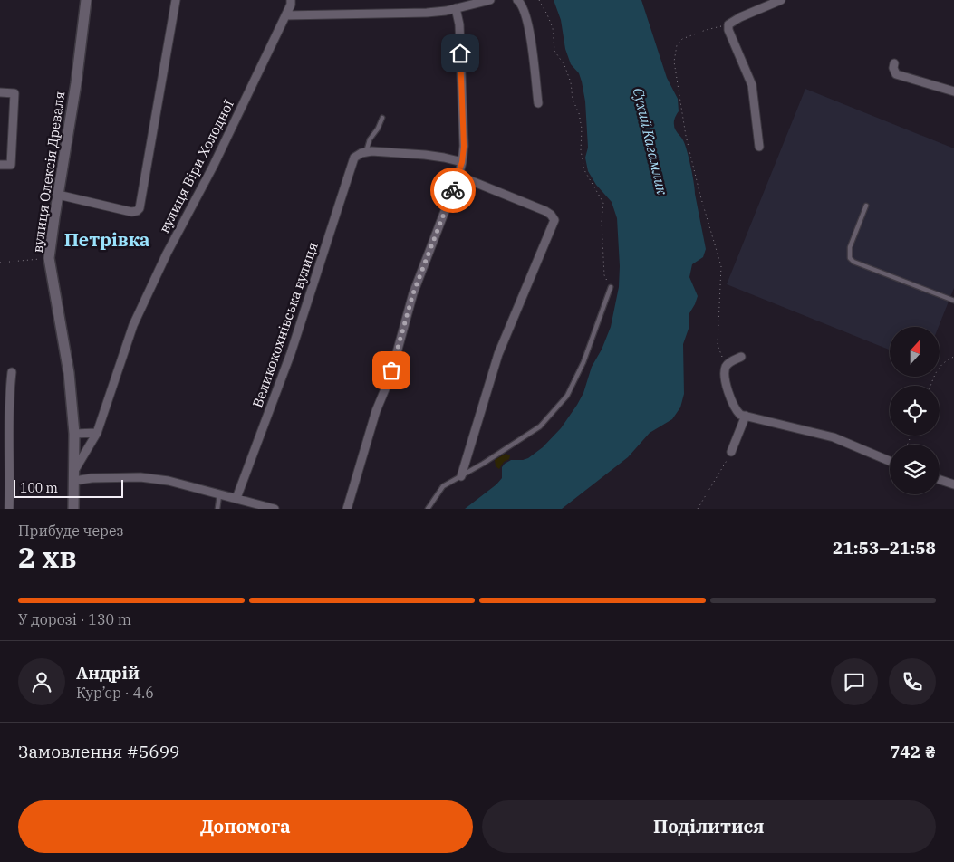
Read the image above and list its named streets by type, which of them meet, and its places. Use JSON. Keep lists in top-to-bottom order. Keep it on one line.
{"streets":{"street":["вулиця Віри Холодної","вулиця Олексія Древаля","Великокохнівська вулиця"]},"crossings":[["вулиця Віри Холодної","вулиця Олексія Древаля"]],"districts":["Петрівка"],"water":["Сухий Кагамлик"],"scale_bar":"100 m","north":"top","page":{"scale":"100 m","heading":["2 хв","Прибуде через","21:53–21:58"],"panel":["Андрій","Кур’єр · 4.6","Замовлення #5699","742 ₴"],"bar":"У дорозі · 130 m","buttons":["Допомога","Поділитися"]}}
